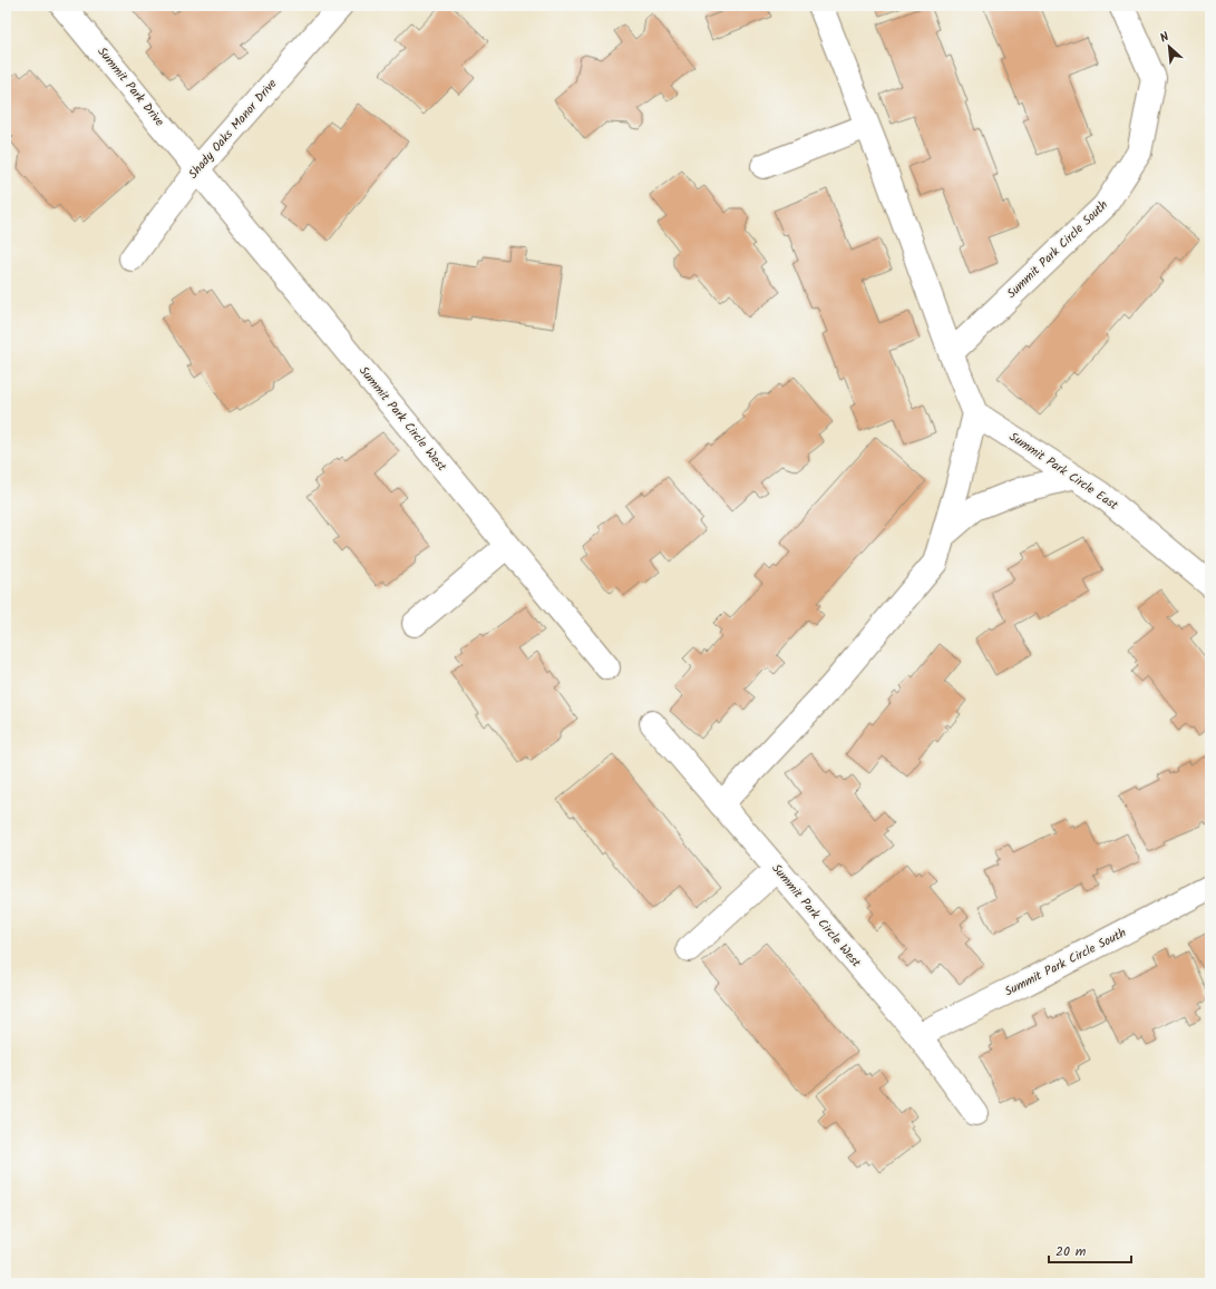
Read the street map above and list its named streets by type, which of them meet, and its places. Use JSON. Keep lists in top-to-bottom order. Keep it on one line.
{"streets":{"street":["Summit Park Drive","Shady Oaks Manor Drive","Summit Park Circle South","Summit Park Circle West","Summit Park Circle East"]},"crossings":[["Summit Park Drive","Shady Oaks Manor Drive"],["Summit Park Drive","Summit Park Circle West"],["Shady Oaks Manor Drive","Summit Park Circle West"],["Summit Park Circle South","Summit Park Circle West"]],"scale_bar":"20 m","north":"top left"}
